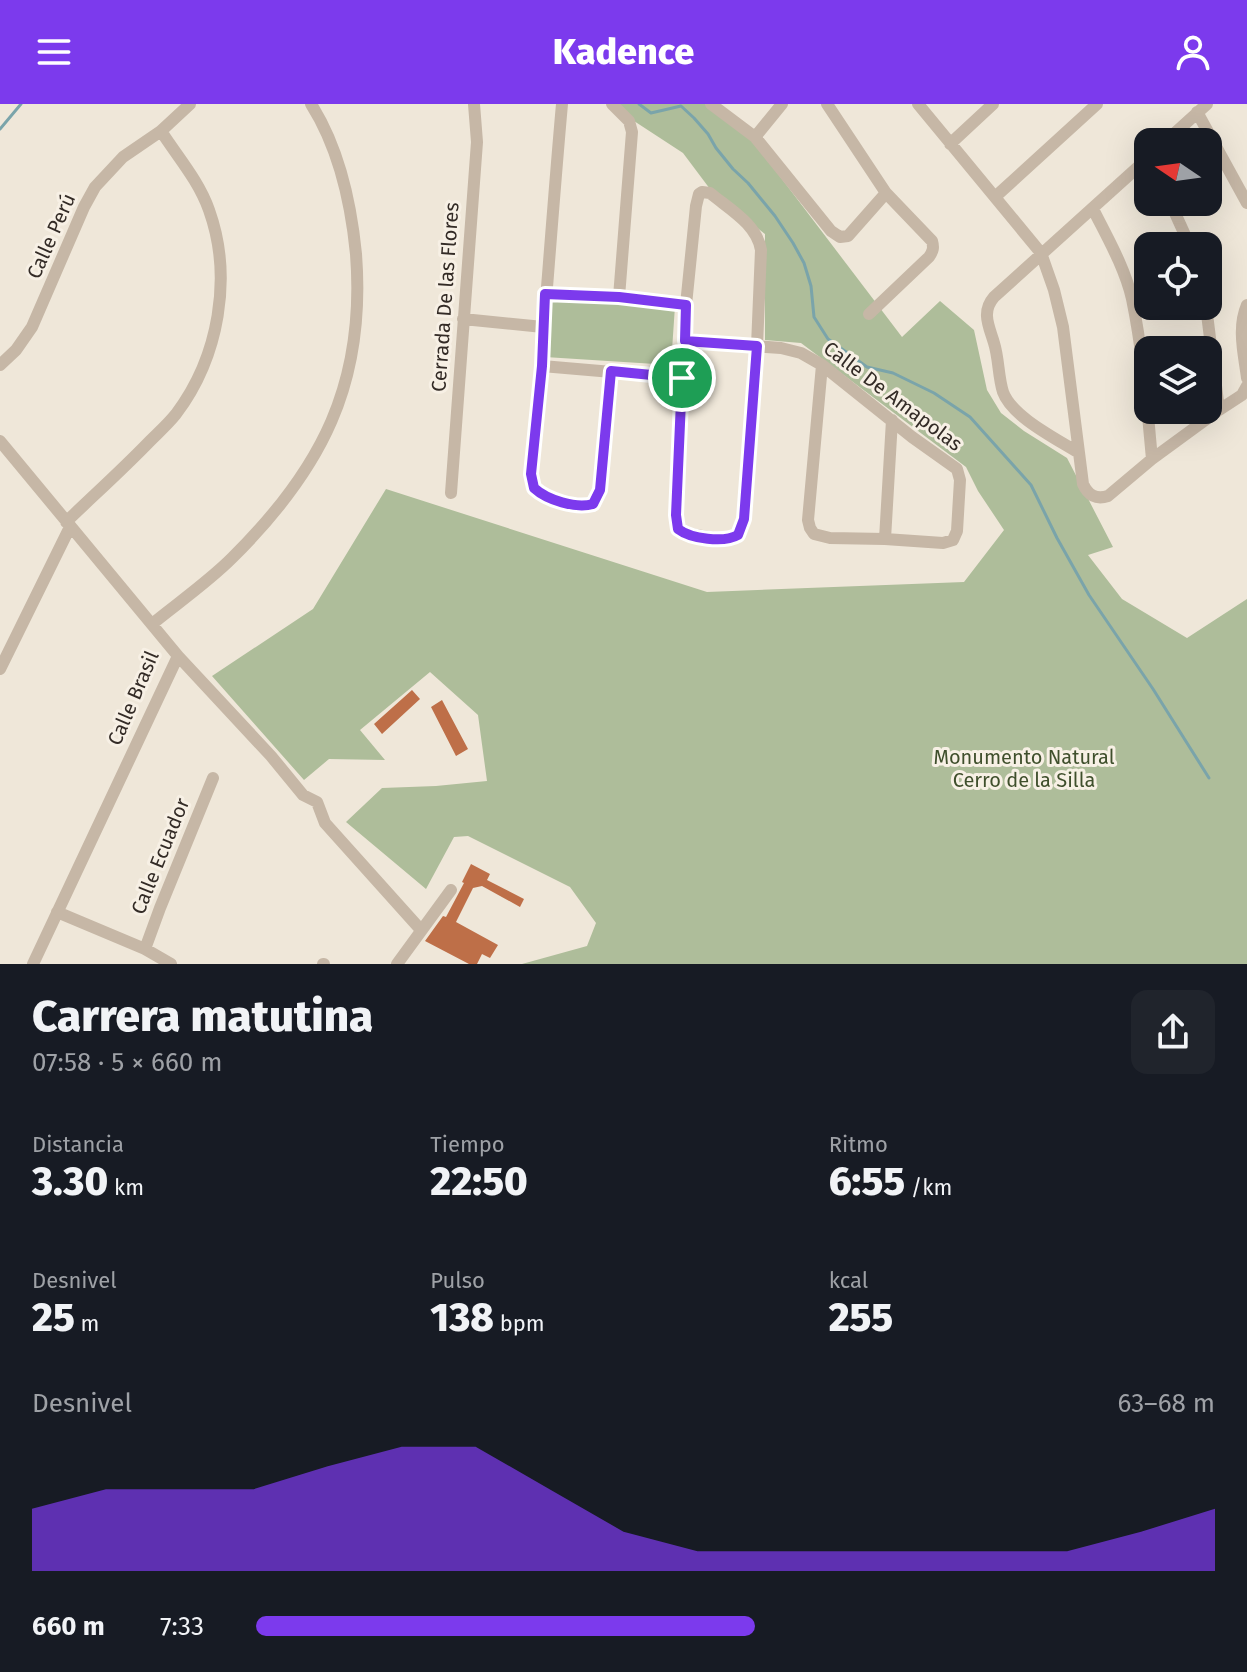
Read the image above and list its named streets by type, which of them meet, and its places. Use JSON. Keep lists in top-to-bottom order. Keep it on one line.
{"streets":{"street":["Calle Perú","Cerrada De las Flores","Calle De Amapolas","Calle Brasil","Calle Ecuador"]},"parks":["Monumento Natural Cerro de la Silla"],"north":"left","page":{"header":"Kadence","heading":["Carrera matutina","07:58 · 5 × 660 m"],"stats":[["Distancia","3.30 km"],["Tiempo","22:50"],["Ritmo","6:55 /km"],["Desnivel","25 m"],["Pulso","138 bpm"],["kcal","255"]],"chart":["Desnivel","63–68 m"],"list":[{"name":"660 m","note":"7:33"}]}}
